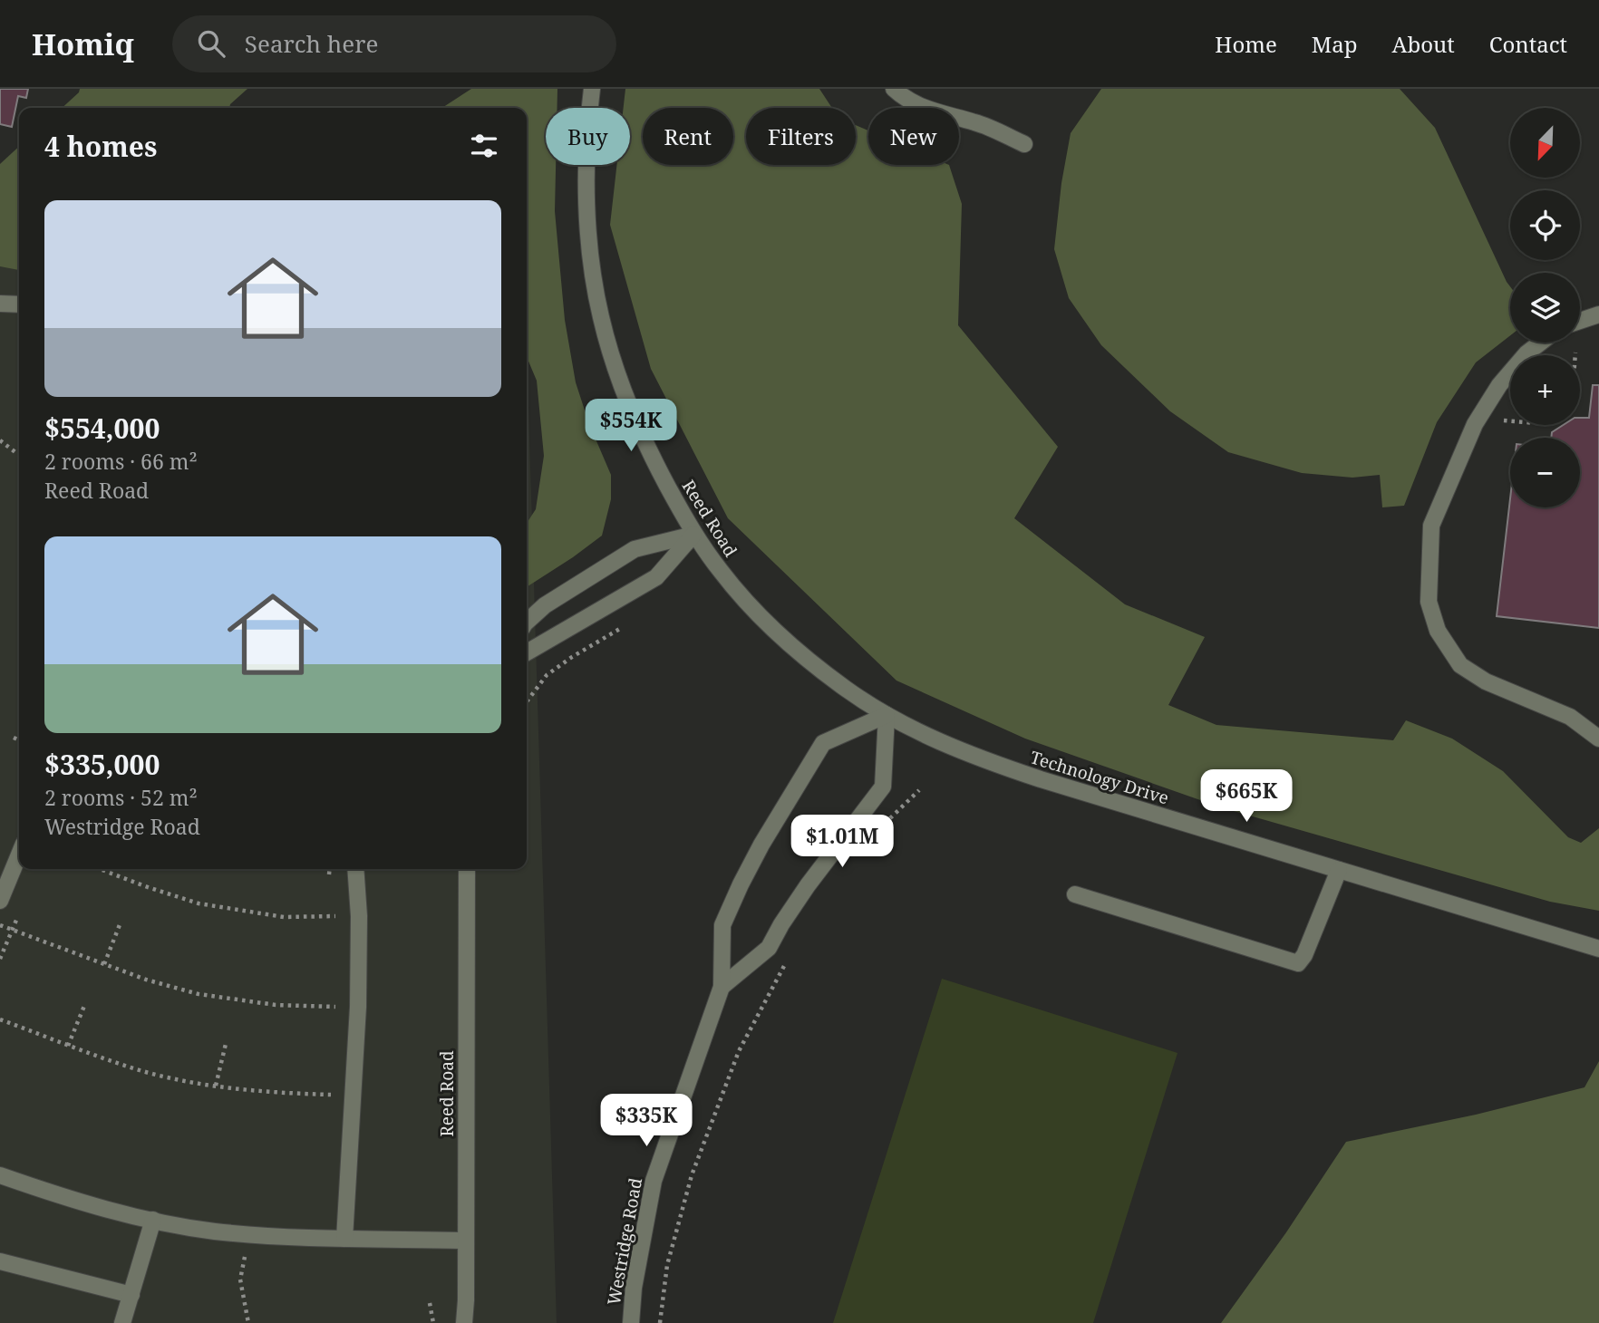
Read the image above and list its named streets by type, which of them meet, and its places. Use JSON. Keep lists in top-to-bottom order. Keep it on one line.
{"streets":{"street":["Reed Road","Technology Drive","Westridge Road"]},"crossings":[["Reed Road","Technology Drive"],["Reed Road","Westridge Road"],["Technology Drive","Westridge Road"]],"north":"bottom left","page":{"header":"Homiq","search":"Search here","nav":["Home","Map","About","Contact"],"map_buttons":["+","−"],"chip":["Buy","Rent","Filters","New"],"heading":"4 homes","list":[{"name":"$554,000","note":"2 rooms · 66 m² · Reed Road"},{"name":"$335,000","note":"2 rooms · 52 m² · Westridge Road"}],"price":["$554K","$665K","$1.01M","$335K"]}}
